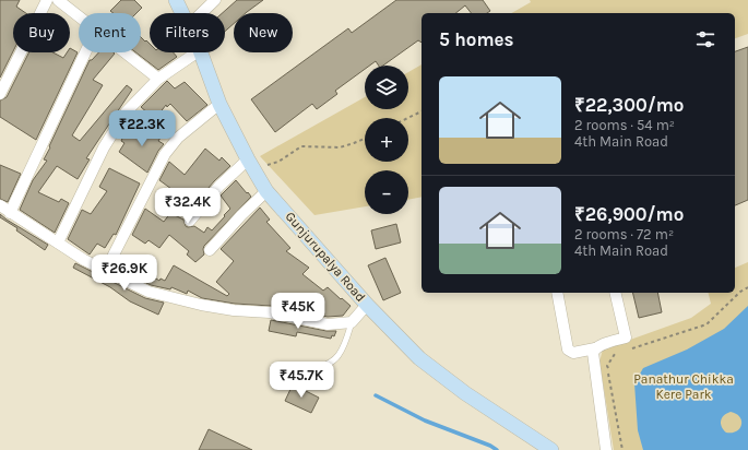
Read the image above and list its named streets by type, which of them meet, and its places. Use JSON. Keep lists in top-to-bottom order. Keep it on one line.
{"streets":{"street":["Gunjurupalya Road"]},"parks":["Panathur Chikka Kere Park"],"page":{"chip":["Buy","Rent","Filters","New"],"heading":"5 homes","map_buttons":["+","−"],"list":[{"name":"₹22,300/mo","note":"2 rooms · 54 m² · 4th Main Road"},{"name":"₹26,900/mo","note":"2 rooms · 72 m² · 4th Main Road"}],"price":["₹22.3K","₹32.4K","₹26.9K","₹45K","₹45.7K"]}}
